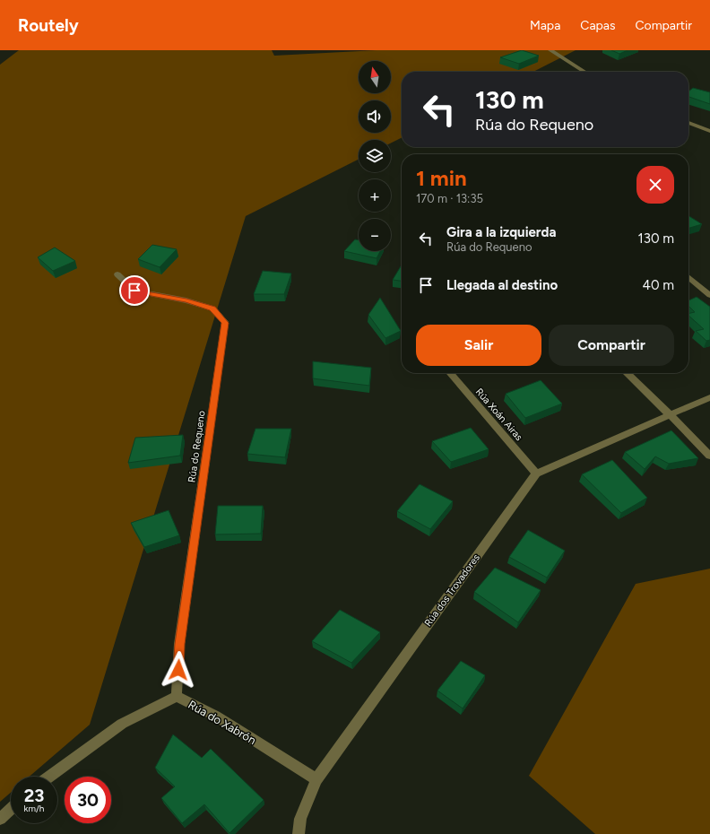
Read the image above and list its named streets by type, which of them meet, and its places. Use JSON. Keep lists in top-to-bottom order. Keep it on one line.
{"streets":{"street":["Rúa Xoán Airas","Rúa do Requeno","Rúa dos Trovadores","Rúa do Xabrón"]},"crossings":[["Rúa Xoán Airas","Rúa dos Trovadores"],["Rúa do Requeno","Rúa do Xabrón"],["Rúa dos Trovadores","Rúa do Xabrón"]],"north":"top","page":{"header":"Routely","nav":["Mapa","Capas","Compartir"],"map_buttons":["+","−"],"turn":["130 m","Rúa do Requeno"],"heading":["1 min","170 m · 13:35"],"list":[{"name":"Gira a la izquierda","note":"Rúa do Requeno","value":"130 m"},{"name":"Llegada al destino","value":"40 m"}],"buttons":["Salir","Compartir"],"speed":"23 km/h","limit":"30"}}
